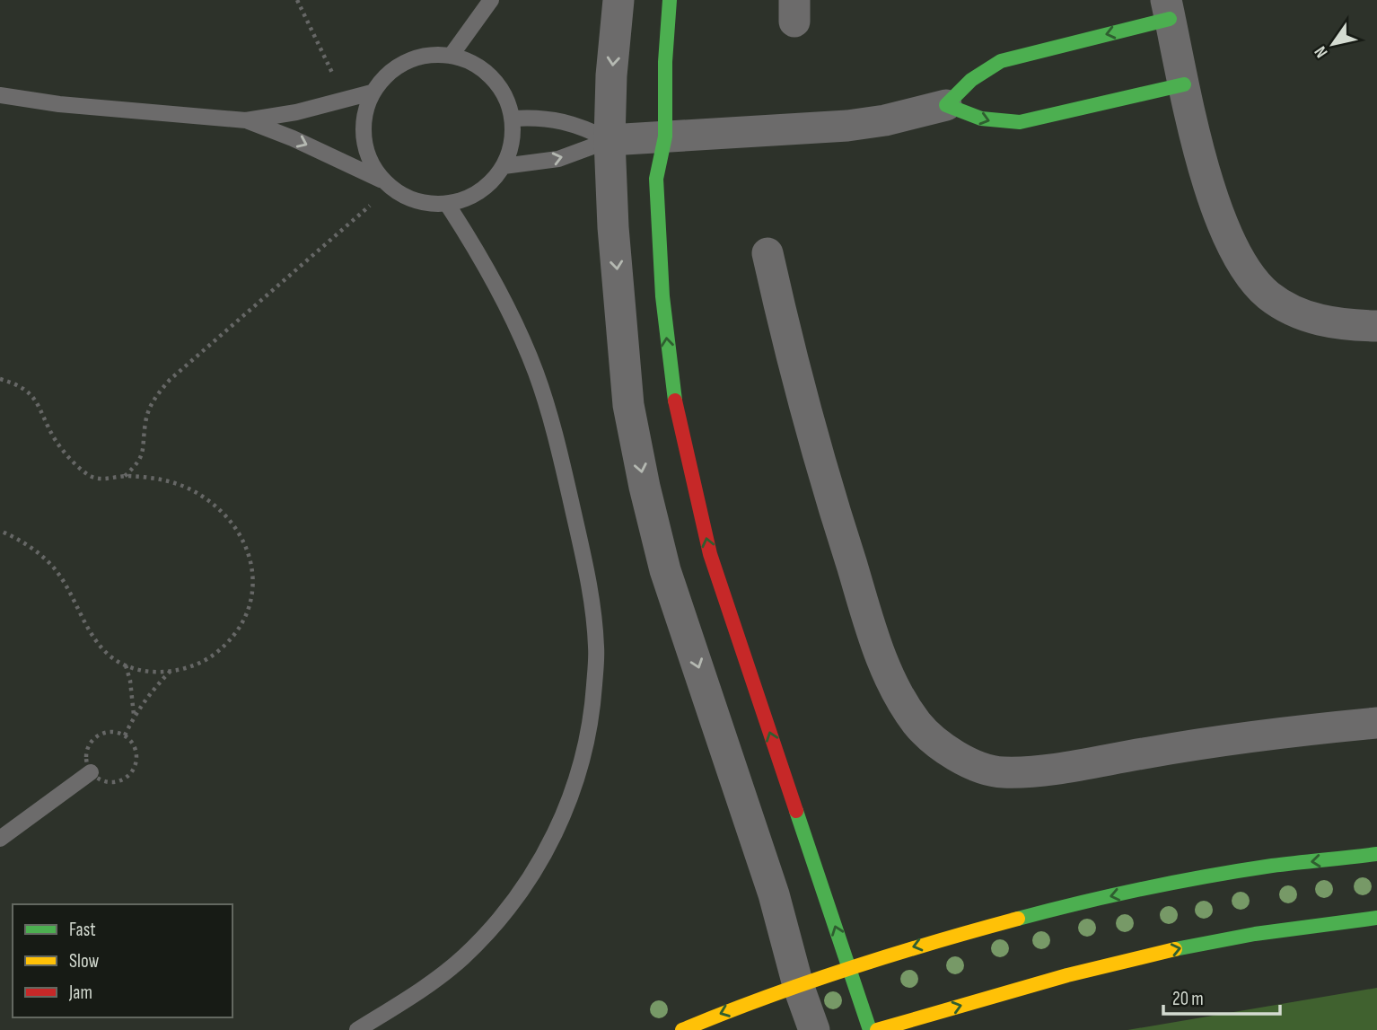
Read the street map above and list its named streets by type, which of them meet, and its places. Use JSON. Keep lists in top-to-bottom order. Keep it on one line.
{"legend":["Fast","Slow","Jam"],"scale_bar":"20 m","north":"bottom left"}
